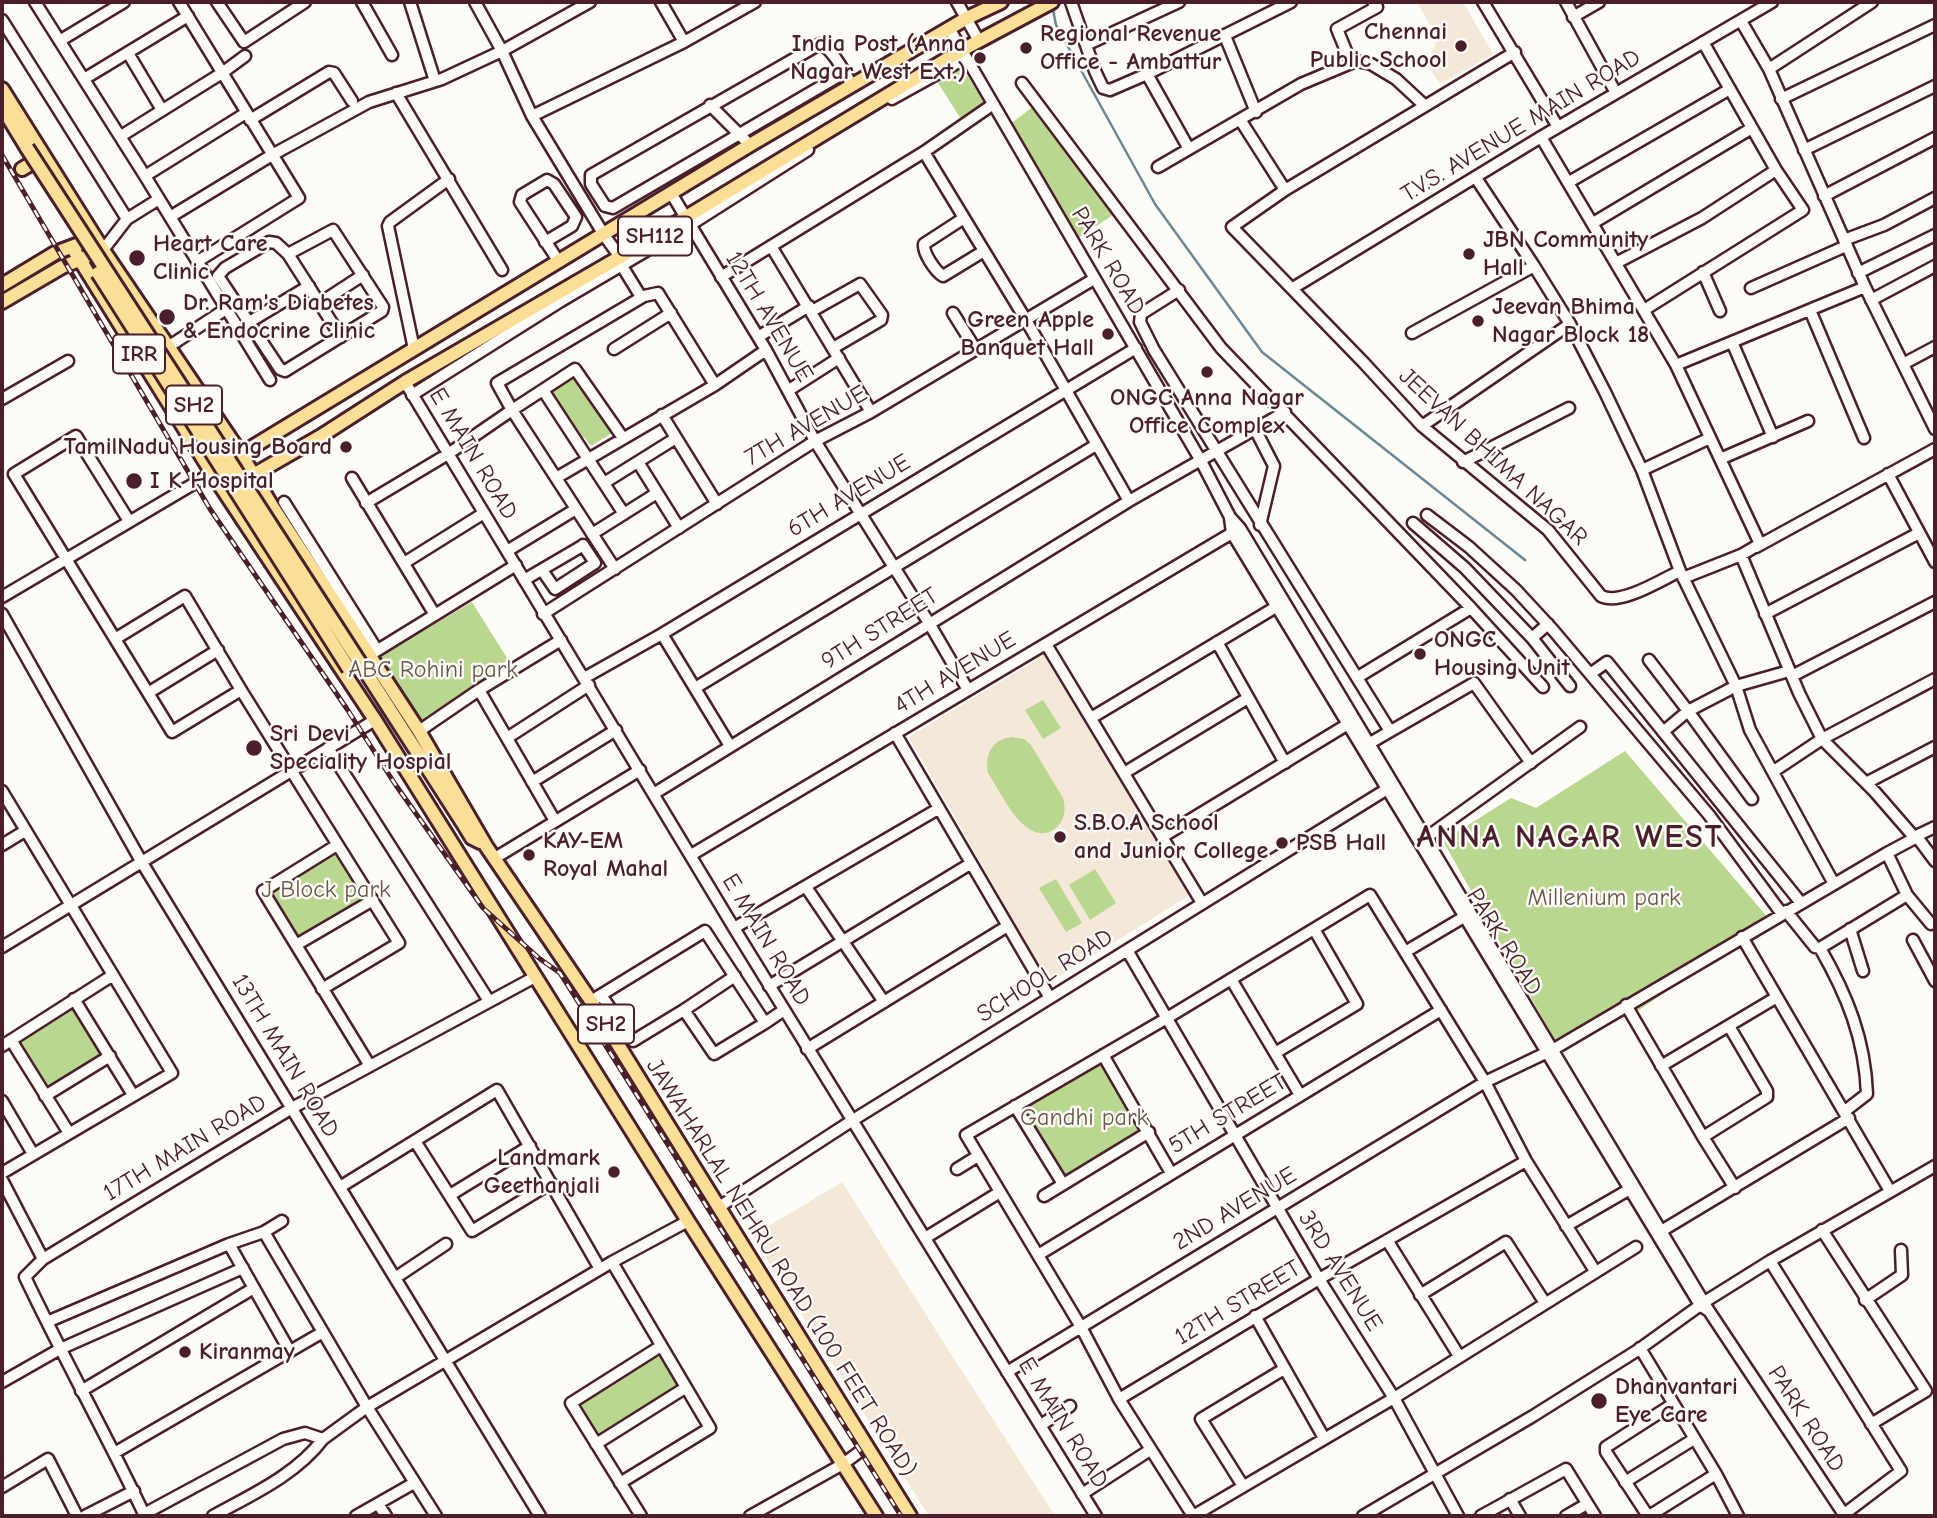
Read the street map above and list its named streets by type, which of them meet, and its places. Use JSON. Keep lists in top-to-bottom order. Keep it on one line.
{"streets":{"main road":["SH112","IRR","SH2","JAWAHARLAL NEHRU ROAD (100 FEET ROAD)"],"street":["T.V.S. AVENUE MAIN ROAD","PARK ROAD","12TH AVENUE","7TH AVENUE","E MAIN ROAD","JEEVAN BHIMA NAGAR","6TH AVENUE","9TH STREET","4TH AVENUE","SCHOOL ROAD","13TH MAIN ROAD","5TH STREET","17TH MAIN ROAD","2ND AVENUE","3RD AVENUE","12TH STREET"]},"crossings":[["T.V.S. AVENUE MAIN ROAD","JEEVAN BHIMA NAGAR"],["SH112","PARK ROAD"],["SH112","12TH AVENUE"],["SH112","E MAIN ROAD"],["SH112","JAWAHARLAL NEHRU ROAD (100 FEET ROAD)"],["PARK ROAD","7TH AVENUE"],["PARK ROAD","6TH AVENUE"],["PARK ROAD","9TH STREET"],["PARK ROAD","4TH AVENUE"],["PARK ROAD","SCHOOL ROAD"],["PARK ROAD","2ND AVENUE"],["12TH AVENUE","7TH AVENUE"],["12TH AVENUE","6TH AVENUE"],["12TH AVENUE","9TH STREET"],["12TH AVENUE","4TH AVENUE"],["SH2","JAWAHARLAL NEHRU ROAD (100 FEET ROAD)"],["7TH AVENUE","E MAIN ROAD"],["E MAIN ROAD","6TH AVENUE"],["E MAIN ROAD","9TH STREET"],["E MAIN ROAD","4TH AVENUE"],["E MAIN ROAD","SCHOOL ROAD"],["E MAIN ROAD","2ND AVENUE"],["SCHOOL ROAD","JAWAHARLAL NEHRU ROAD (100 FEET ROAD)"],["SCHOOL ROAD","3RD AVENUE"],["13TH MAIN ROAD","17TH MAIN ROAD"],["5TH STREET","3RD AVENUE"],["17TH MAIN ROAD","JAWAHARLAL NEHRU ROAD (100 FEET ROAD)"],["2ND AVENUE","3RD AVENUE"],["3RD AVENUE","12TH STREET"]],"districts":["ANNA NAGAR WEST"],"parks":["ABC Rohini park","J Block park","Millenium park","Gandhi park"],"places":["Chennai Public School","Regional Revenue Office - Ambattur","India Post (Anna Nagar West Ext.)","JBN Community Hall","Heart Care Clinic","Dr. Ram's Diabetes & Endocrine Clinic","Jeevan Bhima Nagar Block 18","Green Apple Banquet Hall","ONGC Anna Nagar Office Complex","TamilNadu Housing Board","I K Hospital","ONGC Housing Unit","Sri Devi Speciality Hospial","S.B.O.A School and Junior College","PSB Hall","KAY-EM Royal Mahal","Landmark Geethanjali","Kiranmay","Dhanvantari Eye Care"]}
